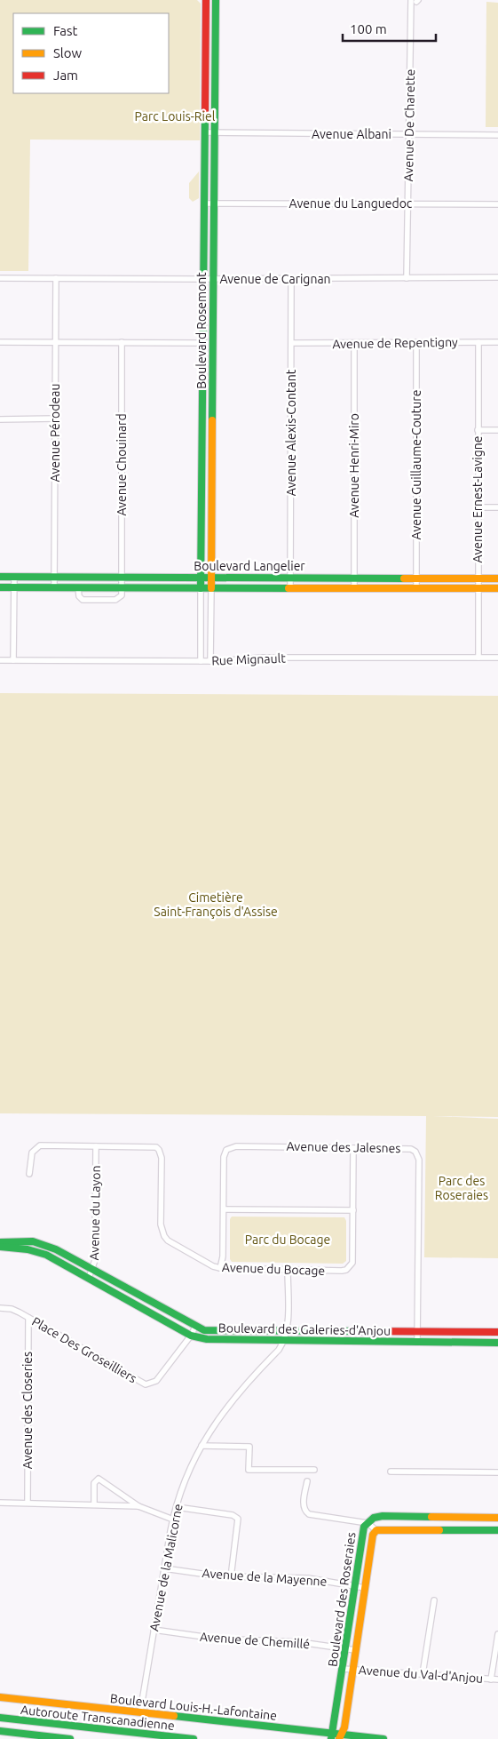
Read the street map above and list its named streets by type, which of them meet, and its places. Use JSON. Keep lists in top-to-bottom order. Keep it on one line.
{"streets":{"main road":["Boulevard Rosemont","Boulevard Langelier","Boulevard des Galeries-d'Anjou","Boulevard des Roseraies","Boulevard Louis-H.-Lafontaine","Autoroute Transcanadienne"],"street":["Avenue De Charette","Avenue Albani","Avenue du Languedoc","Avenue de Carignan","Avenue de Repentigny","Avenue Pérodeau","Avenue Alexis-Contant","Avenue Chouinard","Avenue Guillaume-Couture","Avenue Henri-Miro","Avenue Ernest-Lavigne","Rue Mignault","Avenue des Jalesnes","Avenue du Layon","Avenue du Bocage","Place Des Groseilliers","Avenue des Closeries","Avenue de la Malicorne","Avenue de la Mayenne","Avenue de Chemillé","Avenue du Val-d'Anjou"]},"crossings":[["Avenue De Charette","Avenue Albani"],["Avenue De Charette","Avenue du Languedoc"],["Avenue De Charette","Avenue de Carignan"],["Avenue Albani","Boulevard Rosemont"],["Avenue du Languedoc","Boulevard Rosemont"],["Avenue de Carignan","Boulevard Rosemont"],["Avenue de Carignan","Avenue Pérodeau"],["Avenue de Carignan","Avenue Alexis-Contant"],["Boulevard Rosemont","Boulevard Langelier"],["Boulevard Rosemont","Rue Mignault"],["Avenue de Repentigny","Avenue Alexis-Contant"],["Avenue de Repentigny","Avenue Guillaume-Couture"],["Avenue de Repentigny","Avenue Henri-Miro"],["Avenue de Repentigny","Avenue Ernest-Lavigne"],["Avenue Pérodeau","Boulevard Langelier"],["Avenue Alexis-Contant","Boulevard Langelier"],["Avenue Chouinard","Boulevard Langelier"],["Avenue Guillaume-Couture","Boulevard Langelier"],["Avenue Henri-Miro","Boulevard Langelier"],["Avenue Ernest-Lavigne","Boulevard Langelier"],["Avenue Ernest-Lavigne","Rue Mignault"],["Avenue des Jalesnes","Avenue du Bocage"],["Avenue des Jalesnes","Boulevard des Galeries-d'Anjou"],["Avenue du Layon","Avenue du Bocage"],["Avenue du Layon","Boulevard des Galeries-d'Anjou"],["Avenue du Bocage","Avenue de la Malicorne"],["Boulevard des Galeries-d'Anjou","Place Des Groseilliers"],["Boulevard des Galeries-d'Anjou","Avenue de la Malicorne"],["Place Des Groseilliers","Avenue des Closeries"],["Avenue de la Malicorne","Avenue de la Mayenne"],["Avenue de la Malicorne","Avenue de Chemillé"],["Avenue de la Malicorne","Boulevard Louis-H.-Lafontaine"],["Avenue de la Mayenne","Boulevard des Roseraies"],["Boulevard des Roseraies","Avenue de Chemillé"],["Boulevard des Roseraies","Avenue du Val-d'Anjou"],["Boulevard des Roseraies","Boulevard Louis-H.-Lafontaine"]],"parks":["Parc Louis-Riel","Cimetière Saint-François d'Assise","Parc des Roseraies","Parc du Bocage"],"legend":["Fast","Slow","Jam"],"scale_bar":"100 m"}
